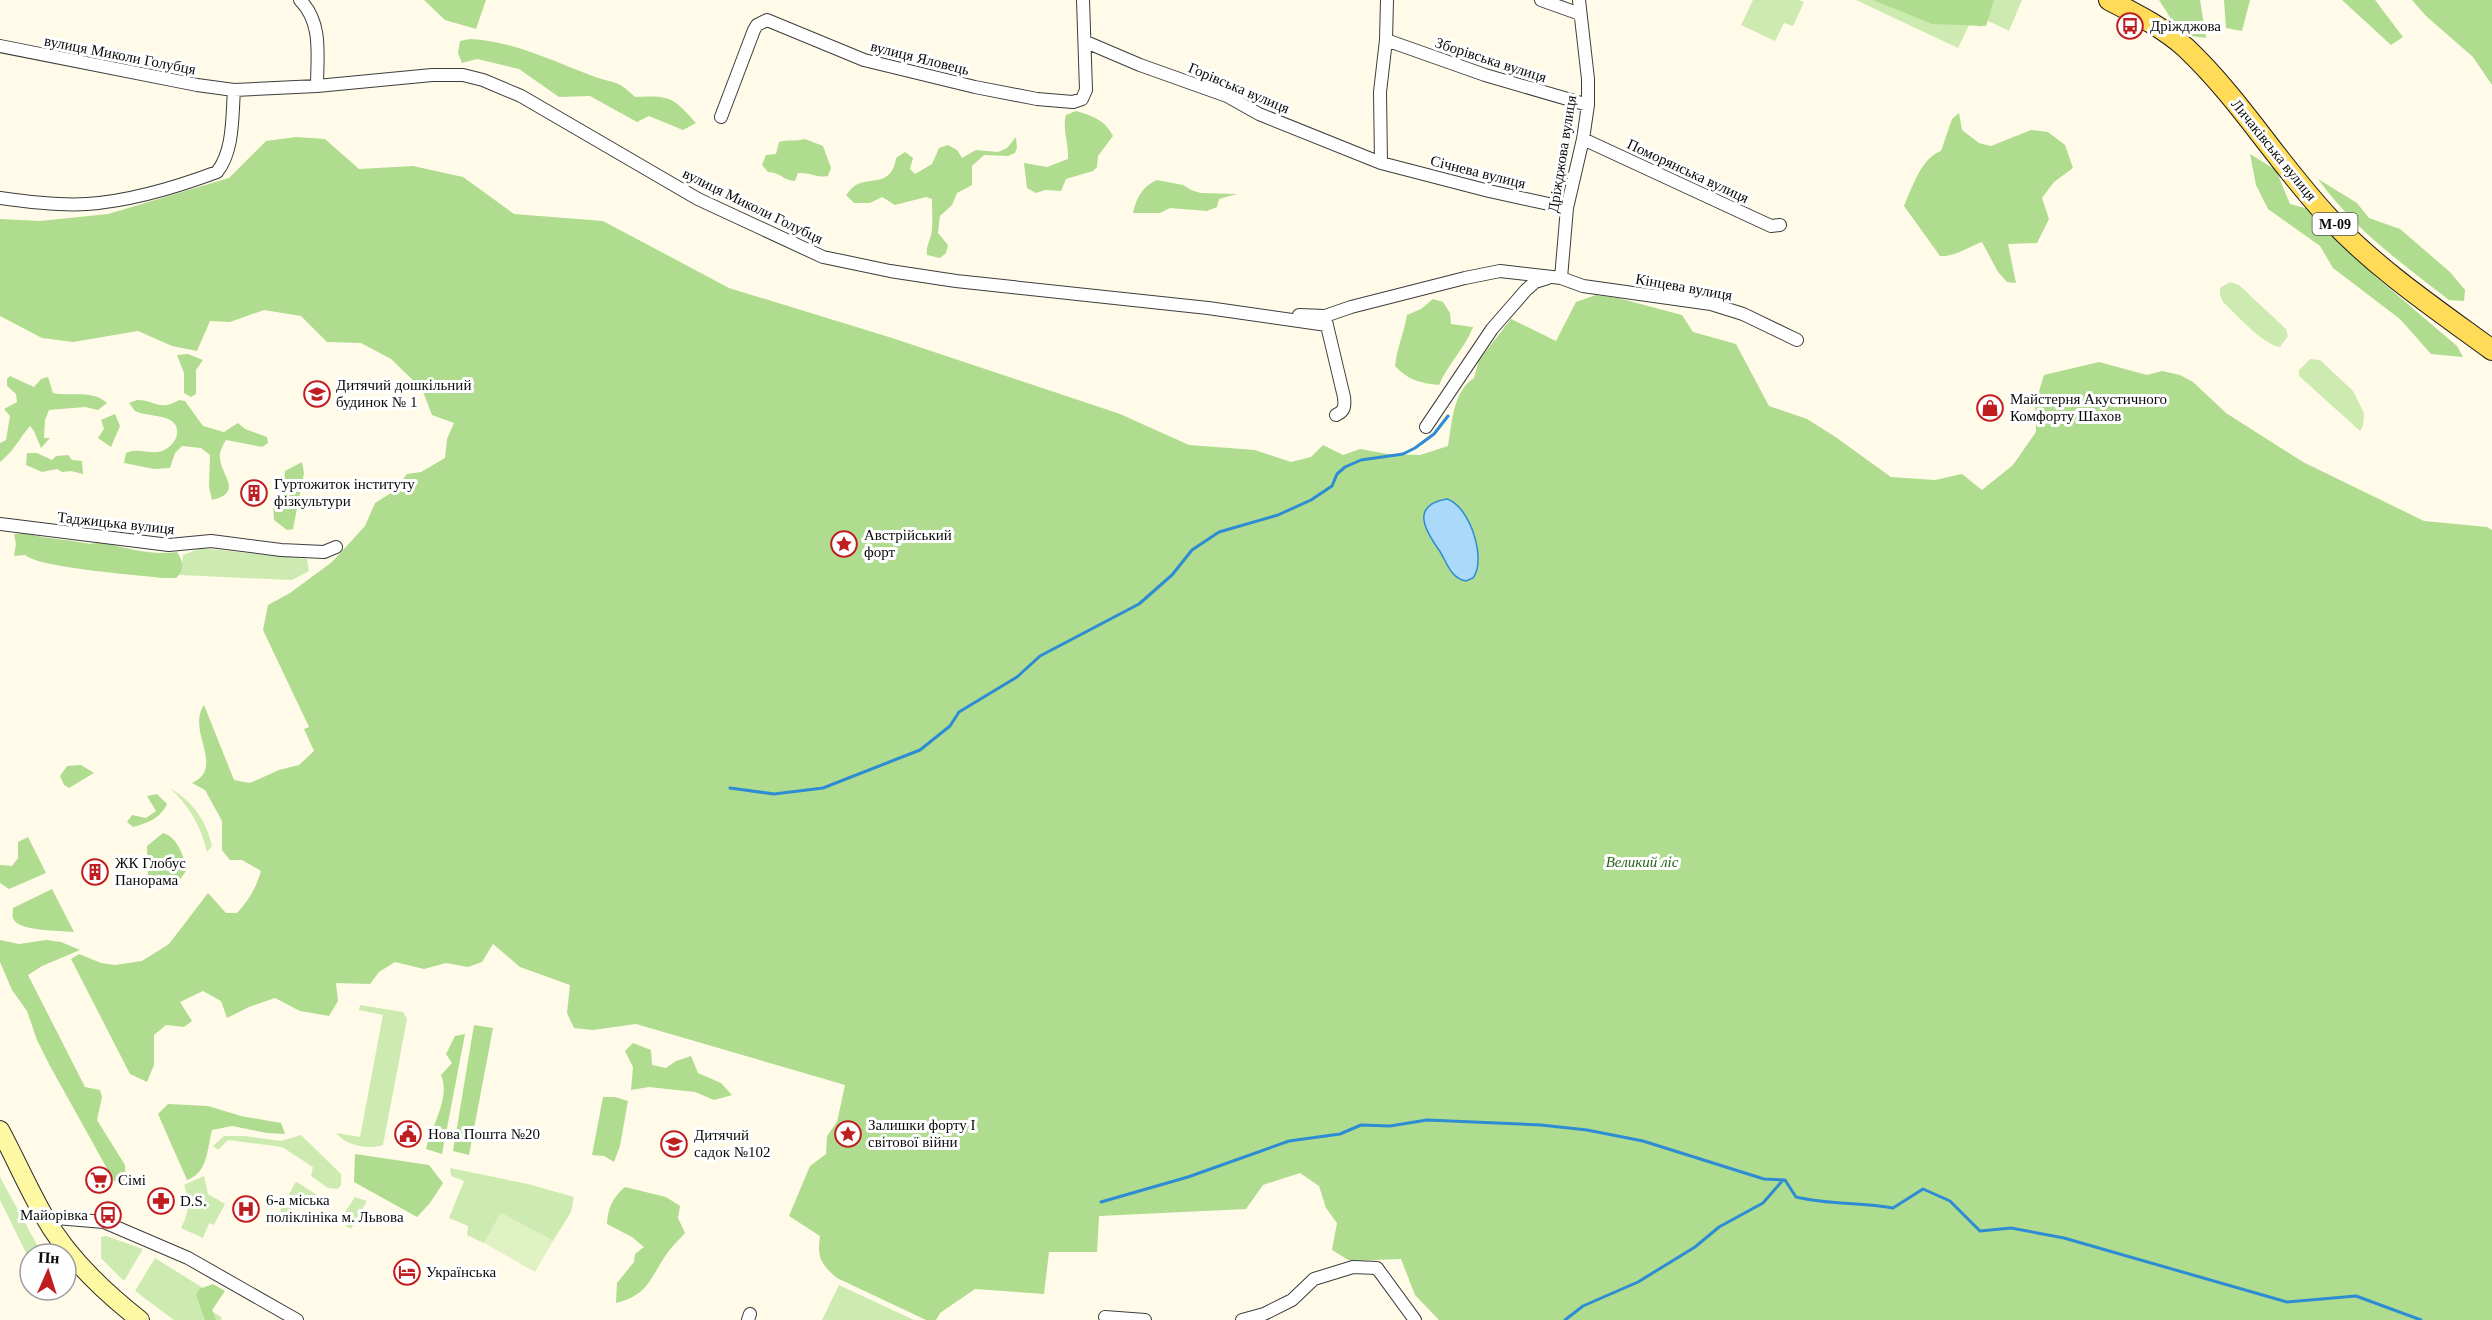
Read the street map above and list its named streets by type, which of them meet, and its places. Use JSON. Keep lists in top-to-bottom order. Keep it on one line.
{"streets":{"main road":["Личаківська вулиця","М-09"],"street":["вулиця Миколи Голубця","вулиця Яловець","Зборівська вулиця","Горівська вулиця","Дріжджова вулиця","Поморянська вулиця","Січнева вулиця","Кінцева вулиця","Таджицька вулиця"]},"crossings":[["вулиця Миколи Голубця","Кінцева вулиця"],["вулиця Яловець","Горівська вулиця"],["Зборівська вулиця","Дріжджова вулиця"],["Горівська вулиця","Січнева вулиця"],["Дріжджова вулиця","Поморянська вулиця"],["Дріжджова вулиця","Січнева вулиця"],["Дріжджова вулиця","Кінцева вулиця"]],"parks":["Великий ліс"],"places":{"bus stop":["Дріжджова","Майорівка"],"school or university":["Дитячий дошкільний будинок № 1","Дитячий садок №102"],"shop":["Майстерня Акустичного Комфорту Шахов"],"building":["Гуртожиток інституту фізкультури","ЖК Глобус Панорама"],"place":["Австрійський форт","Залишки форту І світової війни"],"public building":["Нова Пошта №20"],"supermarket":["Сімі"],"pharmacy":["D.S."],"hospital":["6-а міська поліклініка м. Львова"],"hotel":["Українська"]},"north":"top"}
